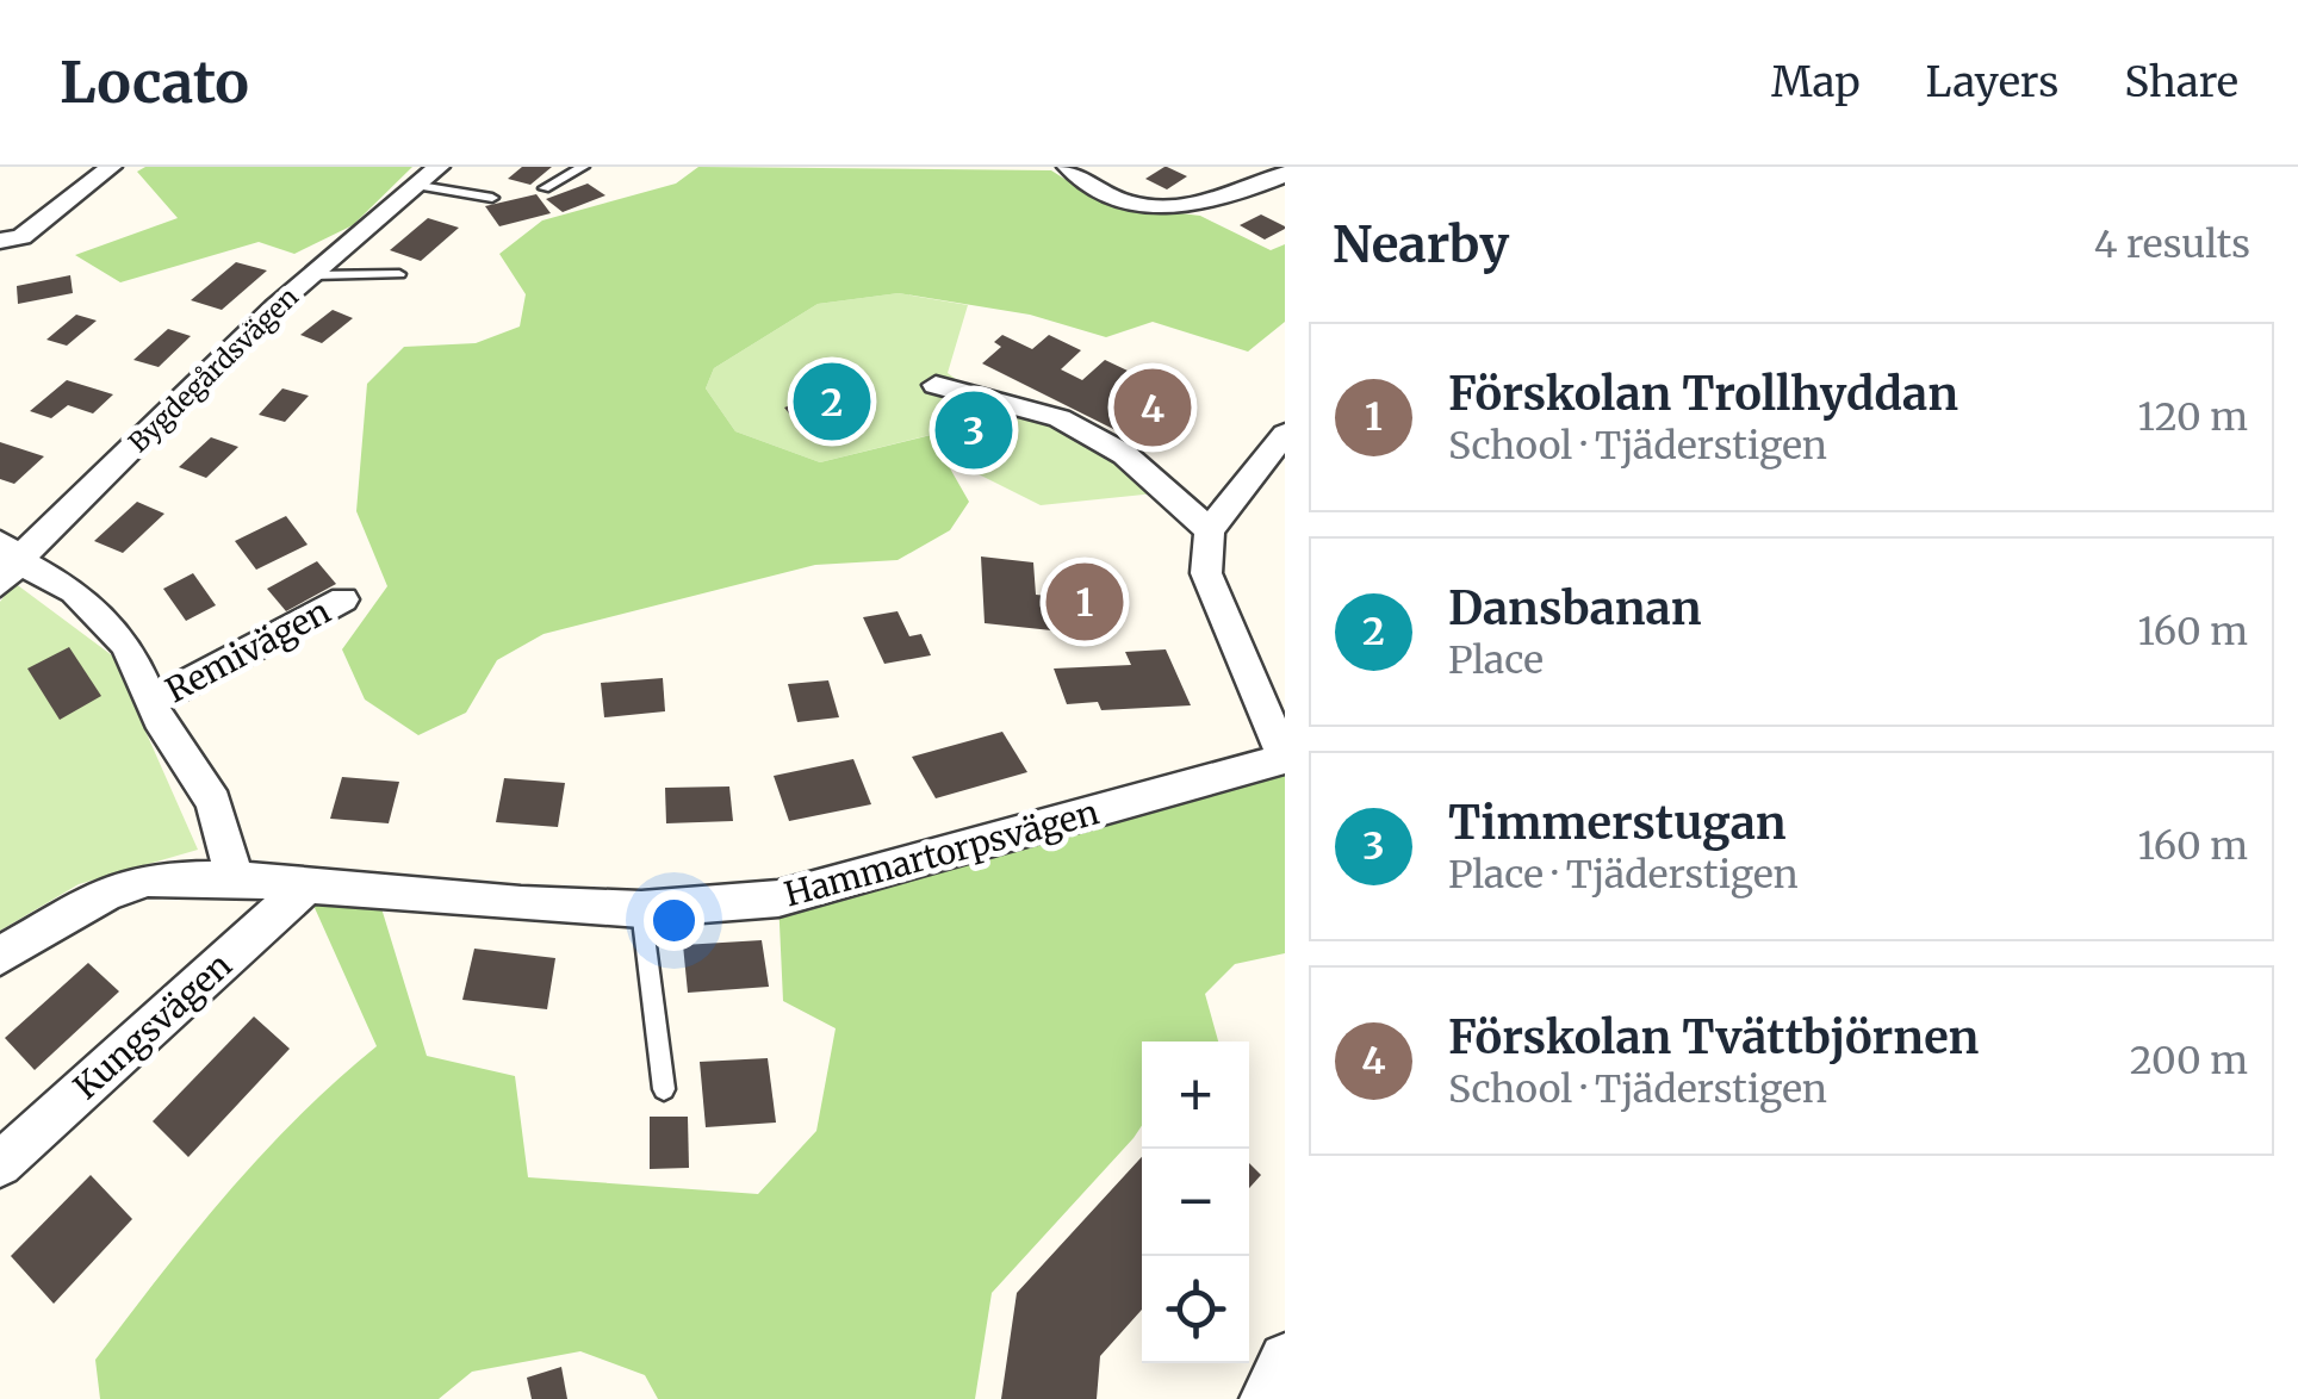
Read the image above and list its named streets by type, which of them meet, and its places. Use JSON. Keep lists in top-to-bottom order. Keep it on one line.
{"streets":{"street":["Bygdegårdsvägen","Remivägen","Hammartorpsvägen","Kungsvägen"]},"crossings":[["Hammartorpsvägen","Kungsvägen"]],"page":{"header":"Locato","nav":["Map","Layers","Share"],"heading":["Nearby","4 results"],"list":[{"mark":"1","name":"Förskolan Trollhyddan","note":"School · Tjäderstigen","value":"120 m"},{"mark":"2","name":"Dansbanan","note":"Place","value":"160 m"},{"mark":"3","name":"Timmerstugan","note":"Place · Tjäderstigen","value":"160 m"},{"mark":"4","name":"Förskolan Tvättbjörnen","note":"School · Tjäderstigen","value":"200 m"}],"pins":["2","4","3","1"],"map_buttons":["+","−"]}}
